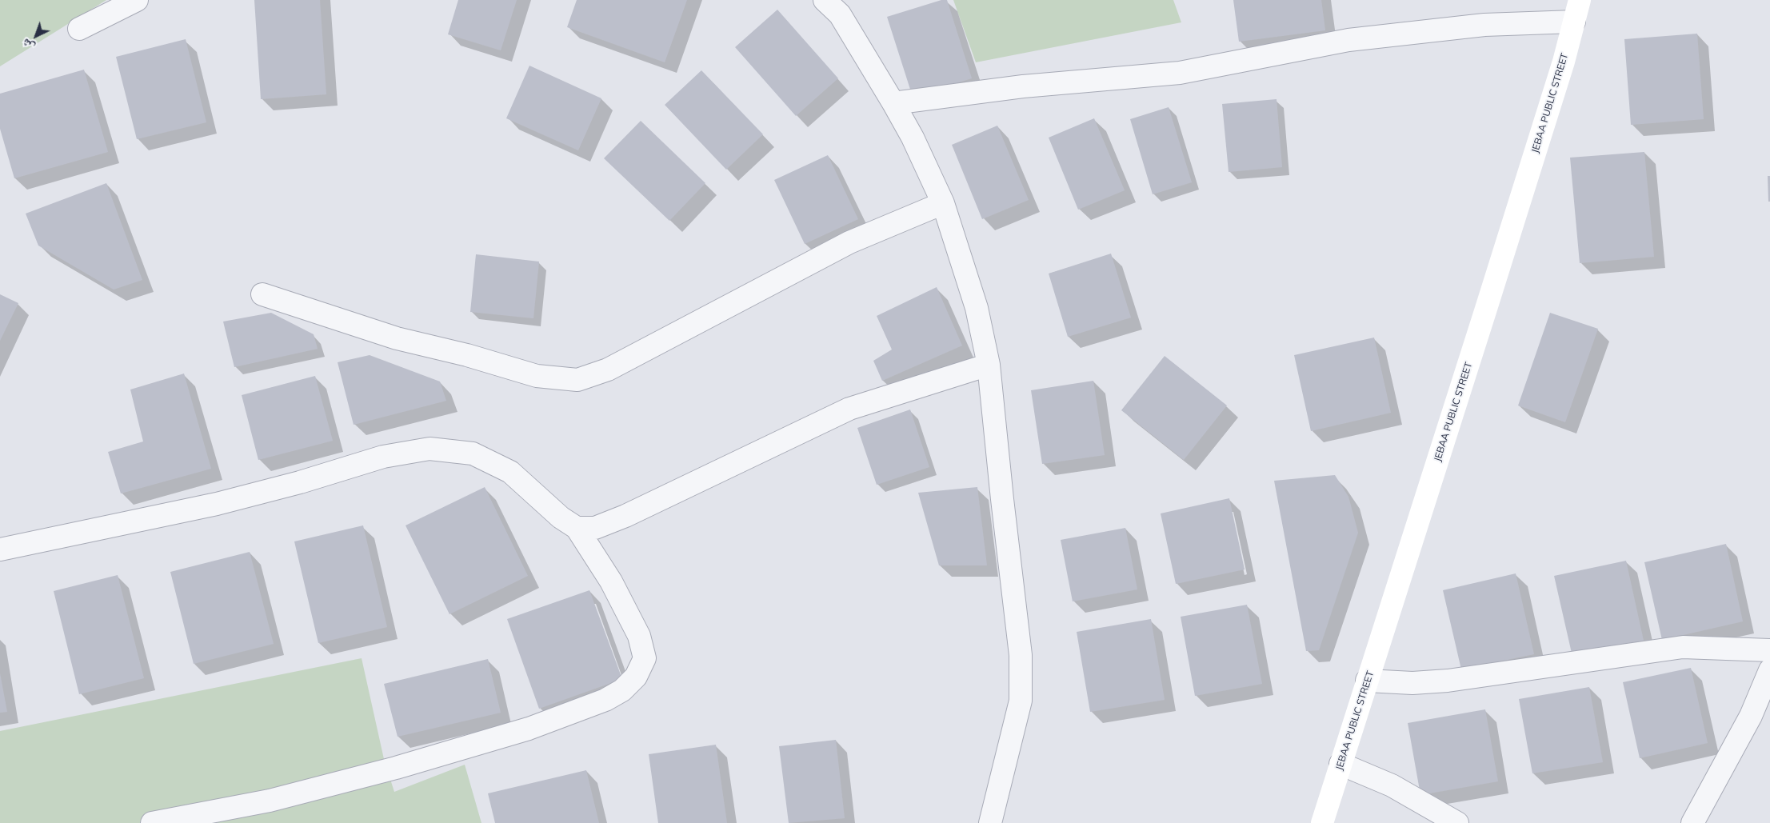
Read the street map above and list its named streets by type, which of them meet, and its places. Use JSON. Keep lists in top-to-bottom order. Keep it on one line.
{"streets":{"main road":["JEBAA PUBLIC STREET"]},"north":"bottom left"}
